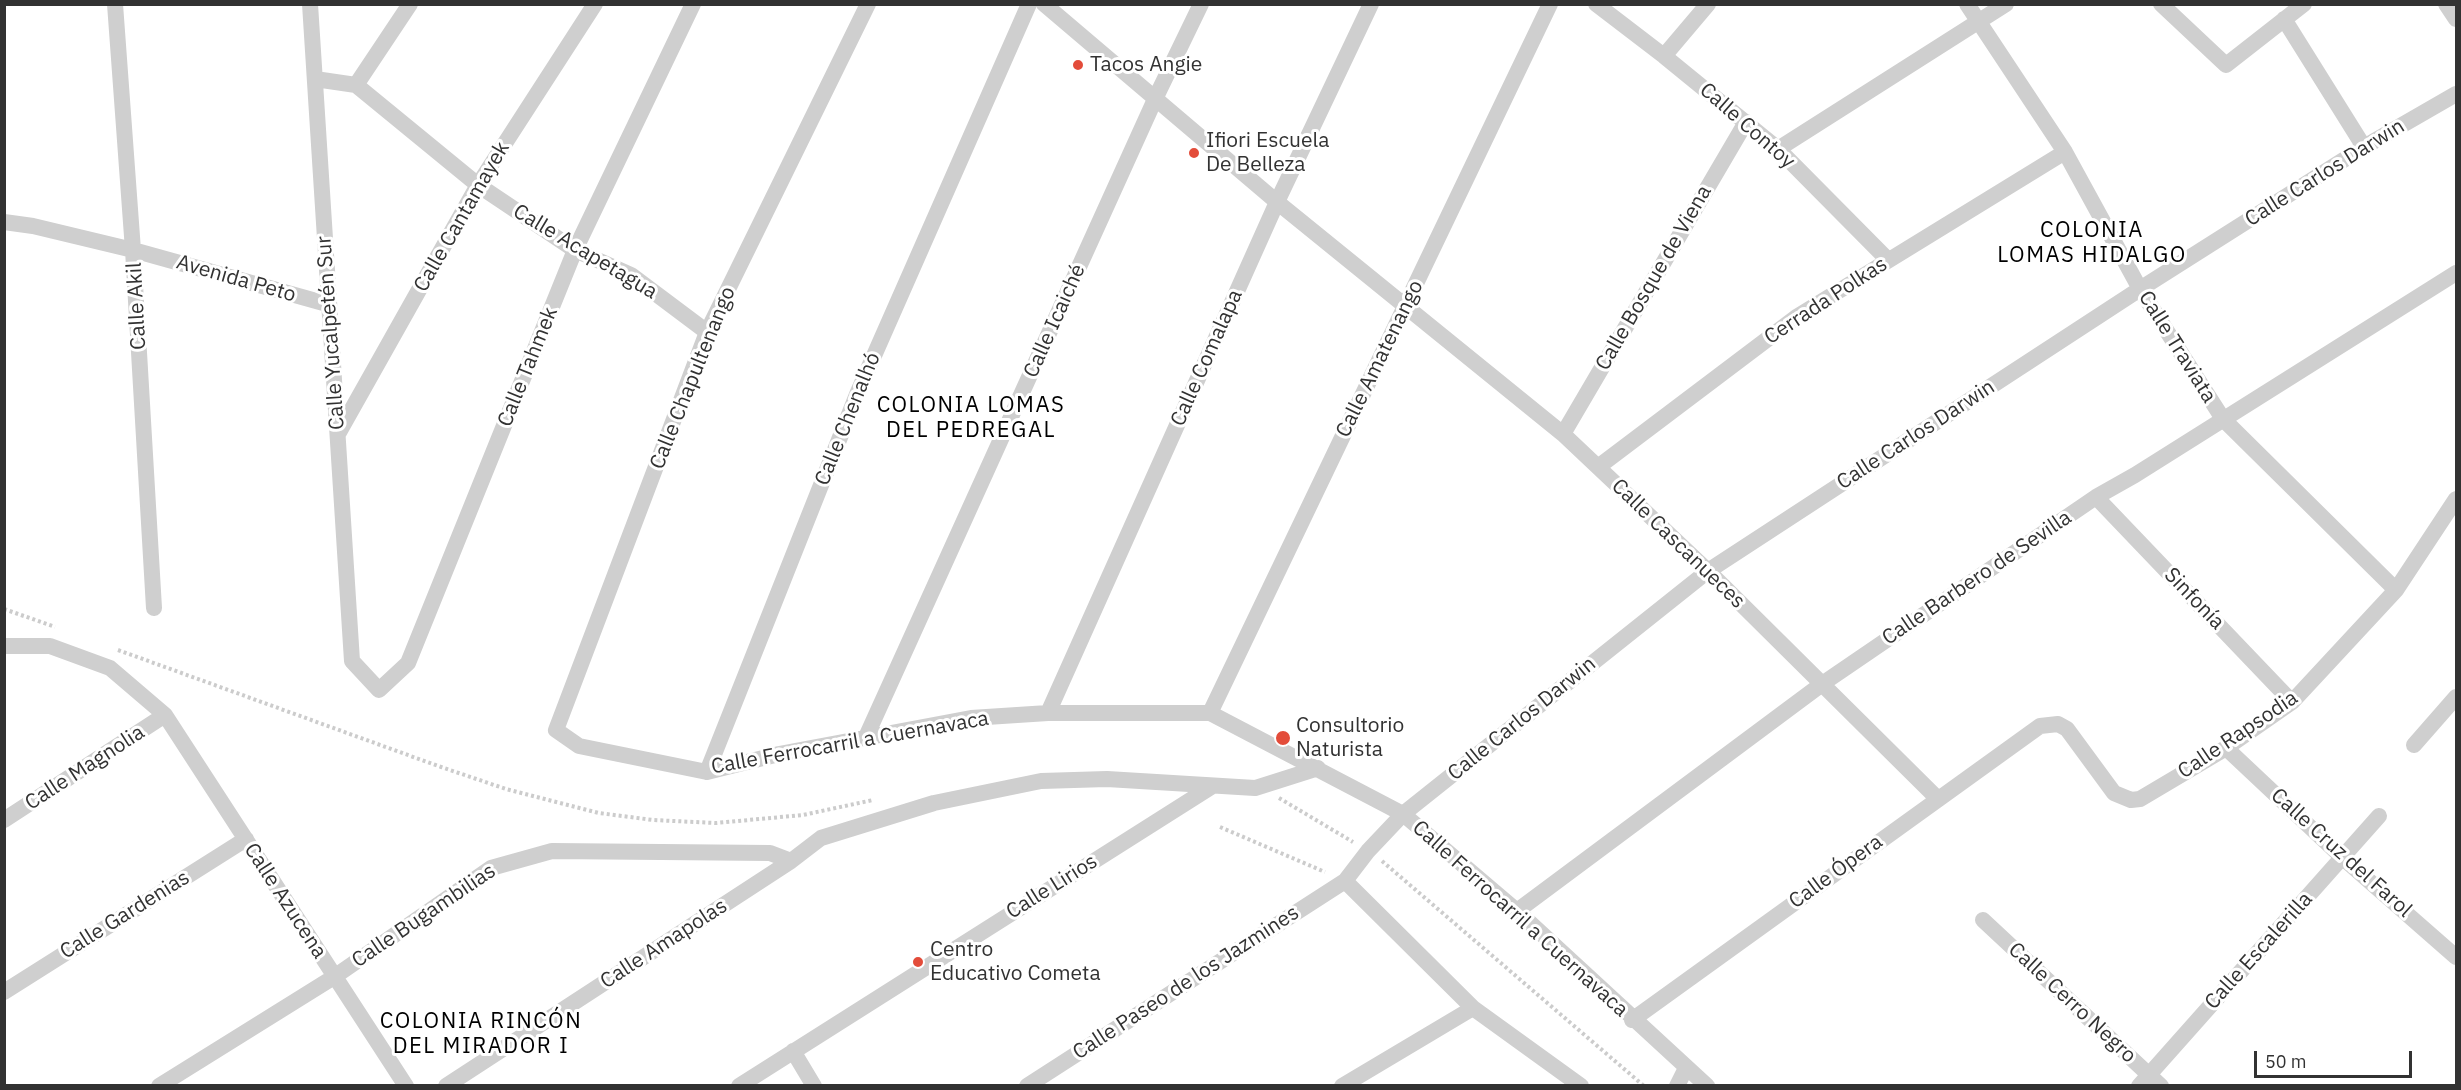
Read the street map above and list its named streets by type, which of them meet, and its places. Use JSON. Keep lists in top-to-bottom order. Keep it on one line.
{"streets":{"street":["Calle Contoy","Calle Carlos Darwin","Calle Cantamayek","Calle Acapetagua","Calle Bosque de Viena","Avenida Peto","Cerrada Polkas","Calle Akil","Calle Icaiché","Calle Yucalpetén Sur","Calle Traviata","Calle Comalapa","Calle Amatenango","Calle Tahmek","Calle Chapultenango","Calle Chenalhó","Calle Cascanueces","Calle Barbero de Sevilla","Sinfonía","Calle Rapsodia","Calle Ferrocarril a Cuernavaca","Calle Magnolia","Calle Cruz del Farol","Calle Ópera","Calle Lirios","Calle Azucena","Calle Gardenias","Calle Bugambilias","Calle Amapolas","Calle Escalerilla","Calle Paseo de los Jazmines","Calle Cerro Negro"]},"crossings":[["Calle Contoy","Calle Bosque de Viena"],["Calle Contoy","Cerrada Polkas"],["Calle Carlos Darwin","Calle Traviata"],["Calle Carlos Darwin","Calle Cascanueces"],["Calle Carlos Darwin","Calle Ferrocarril a Cuernavaca"],["Calle Carlos Darwin","Calle Paseo de los Jazmines"],["Calle Cantamayek","Calle Acapetagua"],["Calle Cantamayek","Calle Yucalpetén Sur"],["Calle Acapetagua","Calle Tahmek"],["Calle Acapetagua","Calle Chapultenango"],["Calle Bosque de Viena","Calle Cascanueces"],["Avenida Peto","Calle Akil"],["Avenida Peto","Calle Yucalpetén Sur"],["Cerrada Polkas","Calle Traviata"],["Cerrada Polkas","Calle Cascanueces"],["Calle Icaiché","Calle Cascanueces"],["Calle Icaiché","Calle Ferrocarril a Cuernavaca"],["Calle Yucalpetén Sur","Calle Tahmek"],["Calle Traviata","Calle Barbero de Sevilla"],["Calle Traviata","Calle Rapsodia"],["Calle Comalapa","Calle Cascanueces"],["Calle Comalapa","Calle Ferrocarril a Cuernavaca"],["Calle Amatenango","Calle Cascanueces"],["Calle Amatenango","Calle Ferrocarril a Cuernavaca"],["Calle Chapultenango","Calle Ferrocarril a Cuernavaca"],["Calle Chenalhó","Calle Ferrocarril a Cuernavaca"],["Calle Cascanueces","Calle Barbero de Sevilla"],["Calle Cascanueces","Calle Ópera"],["Calle Barbero de Sevilla","Sinfonía"],["Calle Barbero de Sevilla","Calle Ferrocarril a Cuernavaca"],["Sinfonía","Calle Rapsodia"],["Calle Rapsodia","Calle Cruz del Farol"],["Calle Rapsodia","Calle Ópera"],["Calle Ferrocarril a Cuernavaca","Calle Ópera"],["Calle Magnolia","Calle Azucena"],["Calle Cruz del Farol","Calle Escalerilla"],["Calle Azucena","Calle Gardenias"],["Calle Azucena","Calle Bugambilias"],["Calle Bugambilias","Calle Amapolas"],["Calle Escalerilla","Calle Cerro Negro"]],"districts":["COLONIA LOMAS HIDALGO","COLONIA LOMAS DEL PEDREGAL","COLONIA RINCÓN DEL MIRADOR I"],"places":["Tacos Angie","Ifiori Escuela De Belleza","Consultorio Naturista","Centro Educativo Cometa"],"scale_bar":"50 m"}
